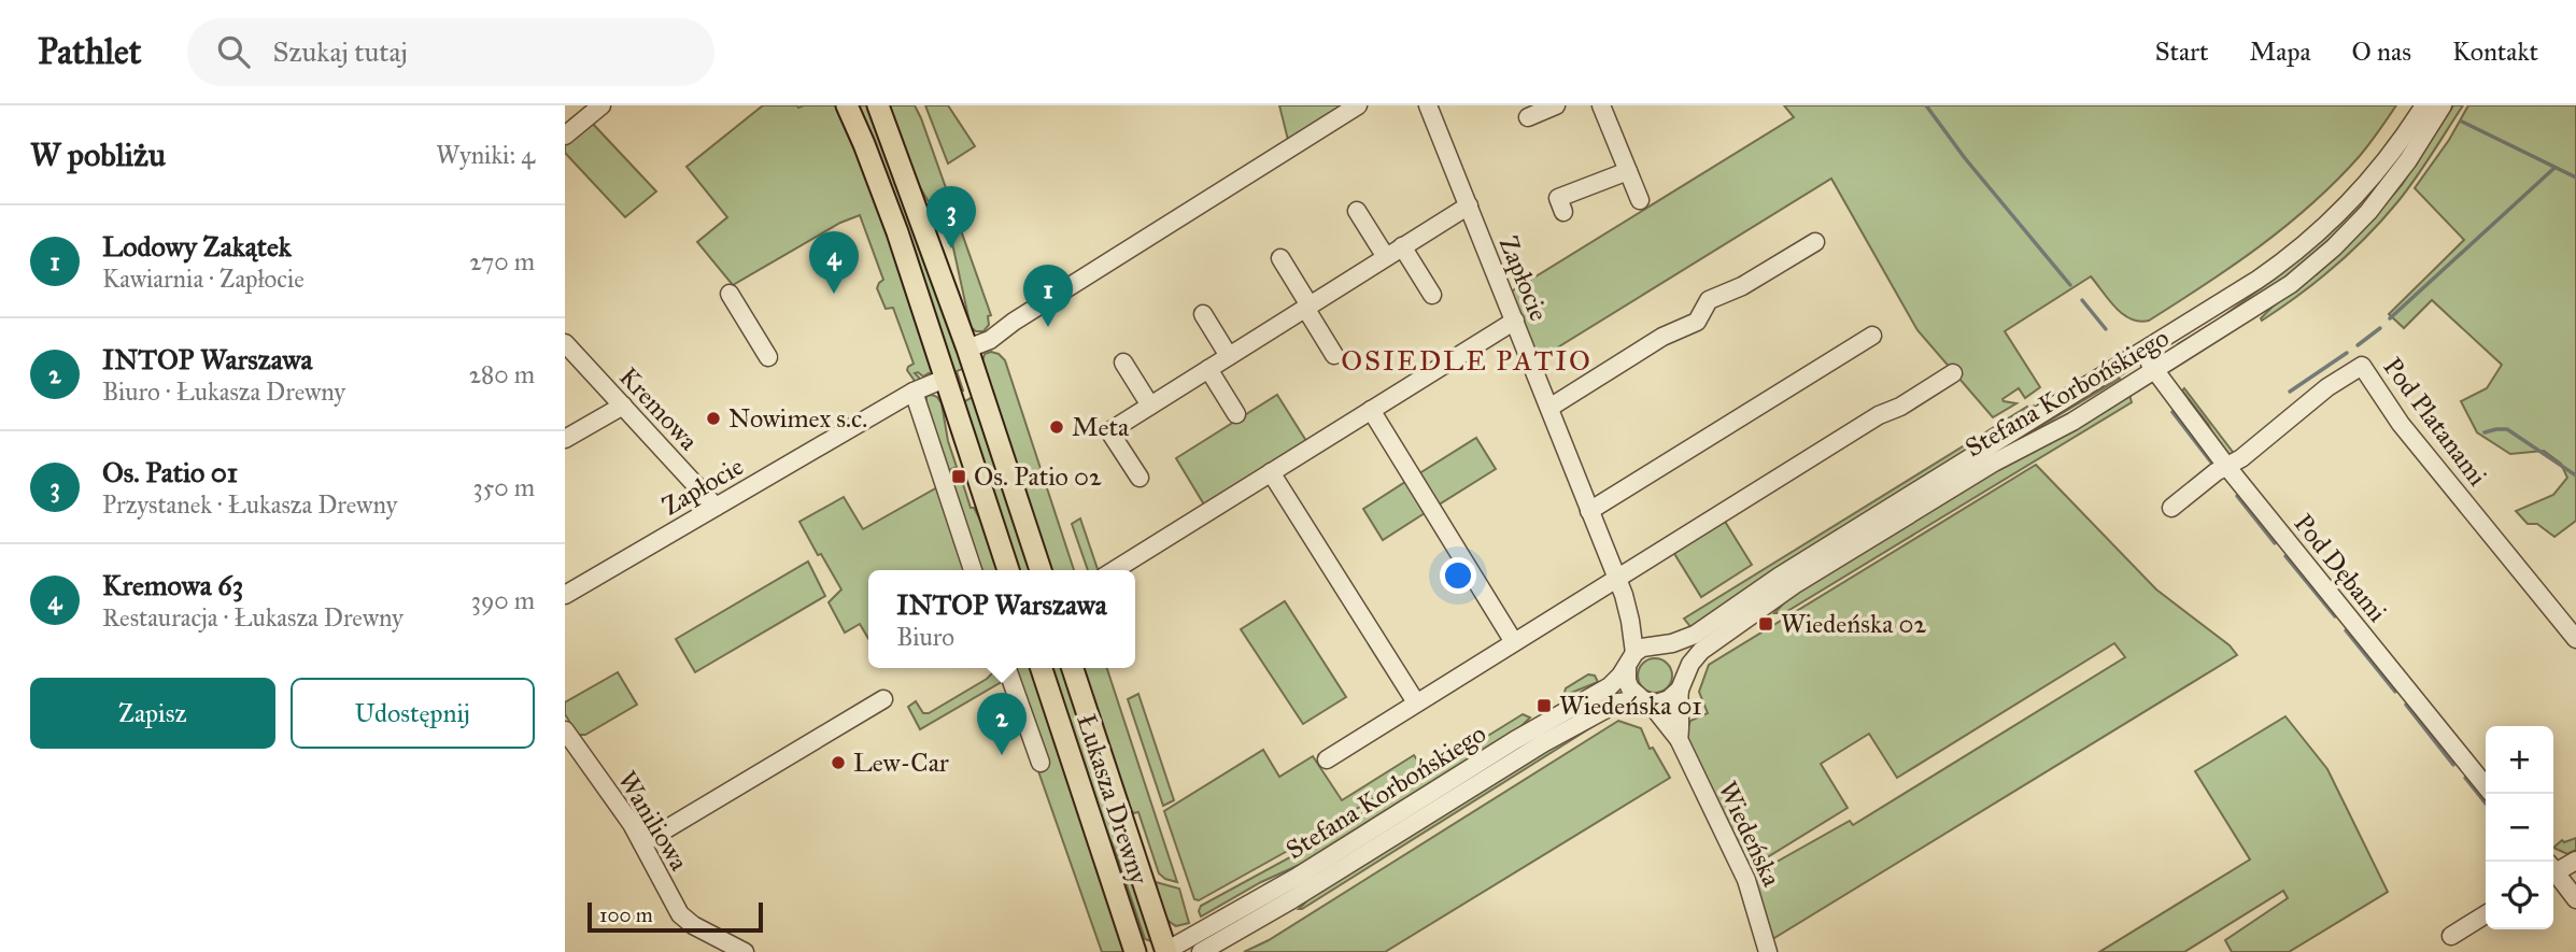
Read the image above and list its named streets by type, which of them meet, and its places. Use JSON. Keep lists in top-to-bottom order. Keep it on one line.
{"streets":{"main road":["Łukasza Drewny"],"street":["Zapłocie","Stefana Korbońskiego","Kremowa","Pod Platanami","Pod Dębami","Waniliowa","Wiedeńska"]},"crossings":[["Zapłocie","Stefana Korbońskiego"],["Zapłocie","Kremowa"],["Zapłocie","Wiedeńska"],["Stefana Korbońskiego","Pod Dębami"],["Stefana Korbońskiego","Łukasza Drewny"],["Stefana Korbońskiego","Wiedeńska"],["Pod Platanami","Pod Dębami"]],"districts":["OSIEDLE PATIO"],"places":{"other":["Nowimex s.c.","Meta","Lew-Car"],"transit":["Os. Patio 02","Wiedeńska 02","Wiedeńska 01"]},"scale_bar":"100 m","page":{"header":"Pathlet","search":"Szukaj tutaj","nav":["Start","Mapa","O nas","Kontakt"],"heading":["W pobliżu","Wyniki: 4"],"pins":["3","4","1","2"],"list":[{"mark":"1","name":"Lodowy Zakątek","note":"Kawiarnia · Zapłocie","value":"270 m"},{"mark":"2","name":"INTOP Warszawa","note":"Biuro · Łukasza Drewny","value":"280 m"},{"mark":"3","name":"Os. Patio 01","note":"Przystanek · Łukasza Drewny","value":"350 m"},{"mark":"4","name":"Kremowa 63","note":"Restauracja · Łukasza Drewny","value":"390 m"}],"popup":["INTOP Warszawa","Biuro"],"buttons":["Zapisz","Udostępnij"],"map_buttons":["+","−"],"scale":"100 m"}}
